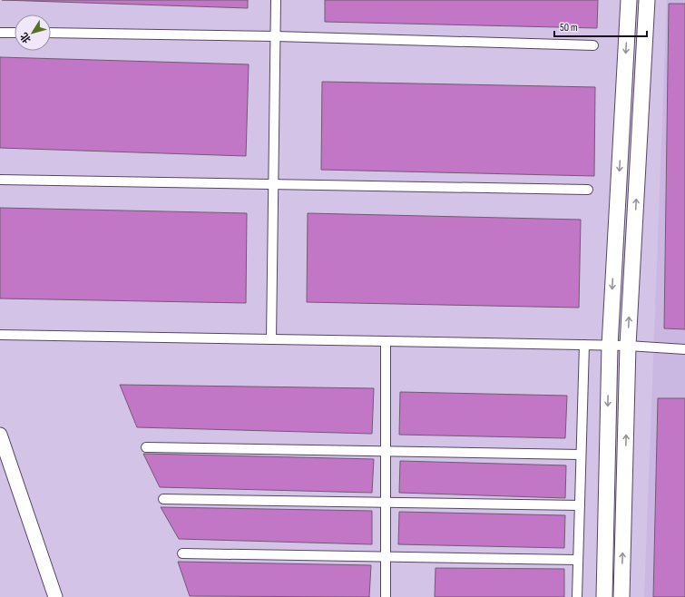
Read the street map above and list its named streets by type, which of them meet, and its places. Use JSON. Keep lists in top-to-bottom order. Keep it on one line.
{"scale_bar":"50 m","north":"bottom left"}
